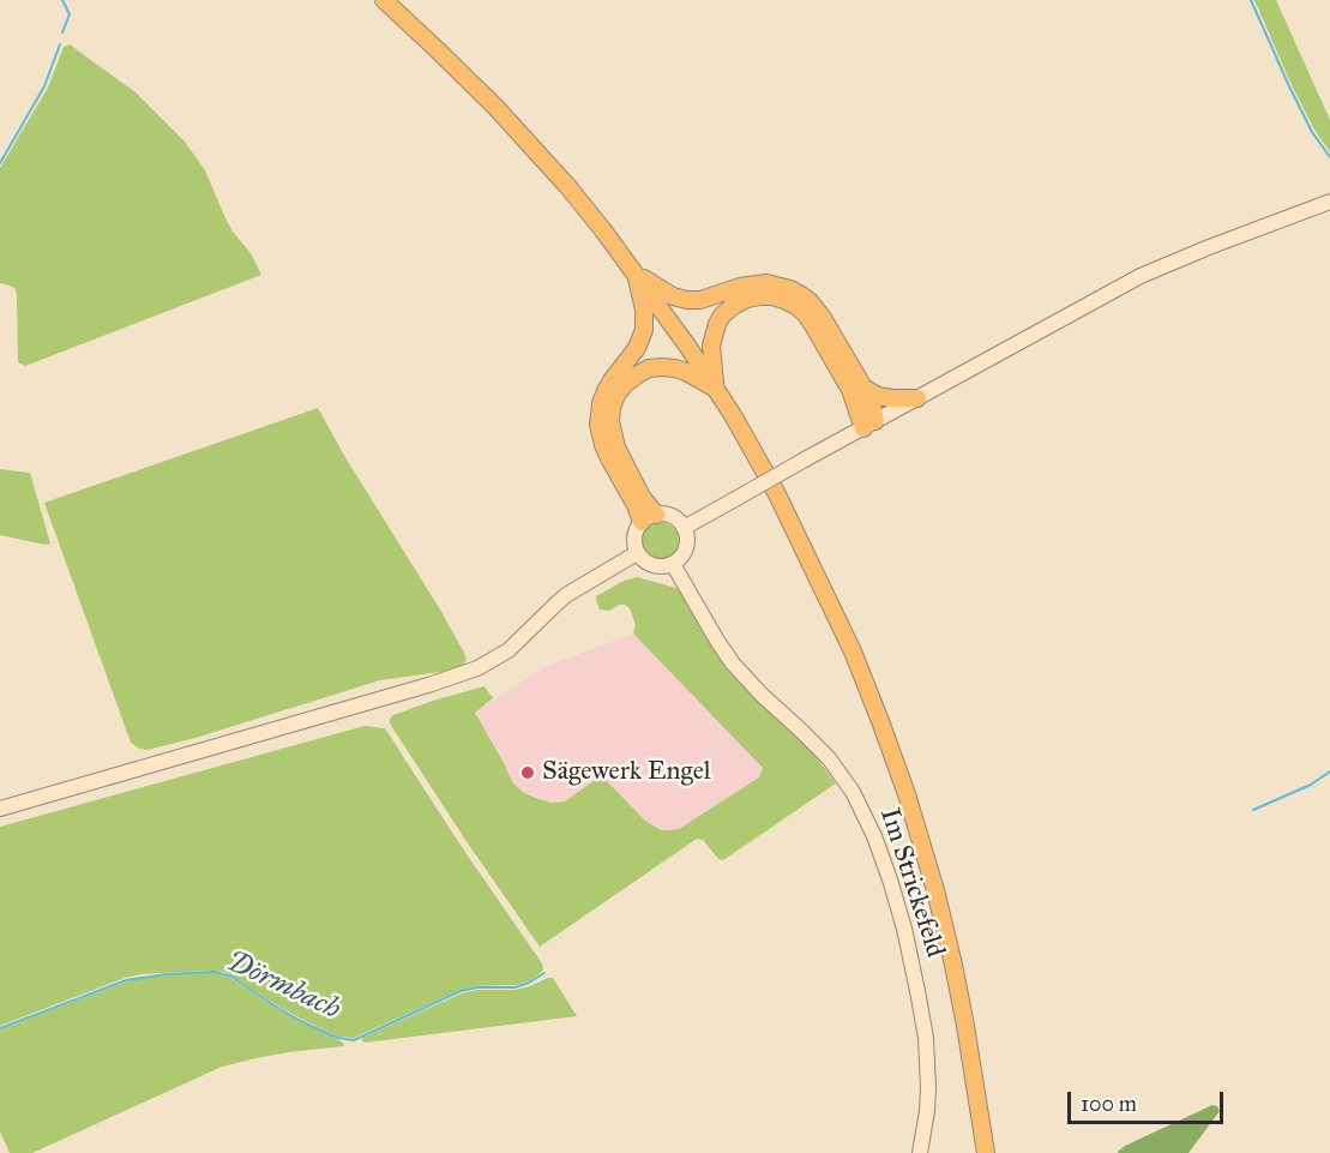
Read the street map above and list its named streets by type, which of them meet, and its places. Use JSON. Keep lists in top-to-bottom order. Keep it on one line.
{"streets":{"main road":["Im Strickefeld"]},"water":["Dörmbach"],"places":["Sägewerk Engel"],"scale_bar":"100 m"}
